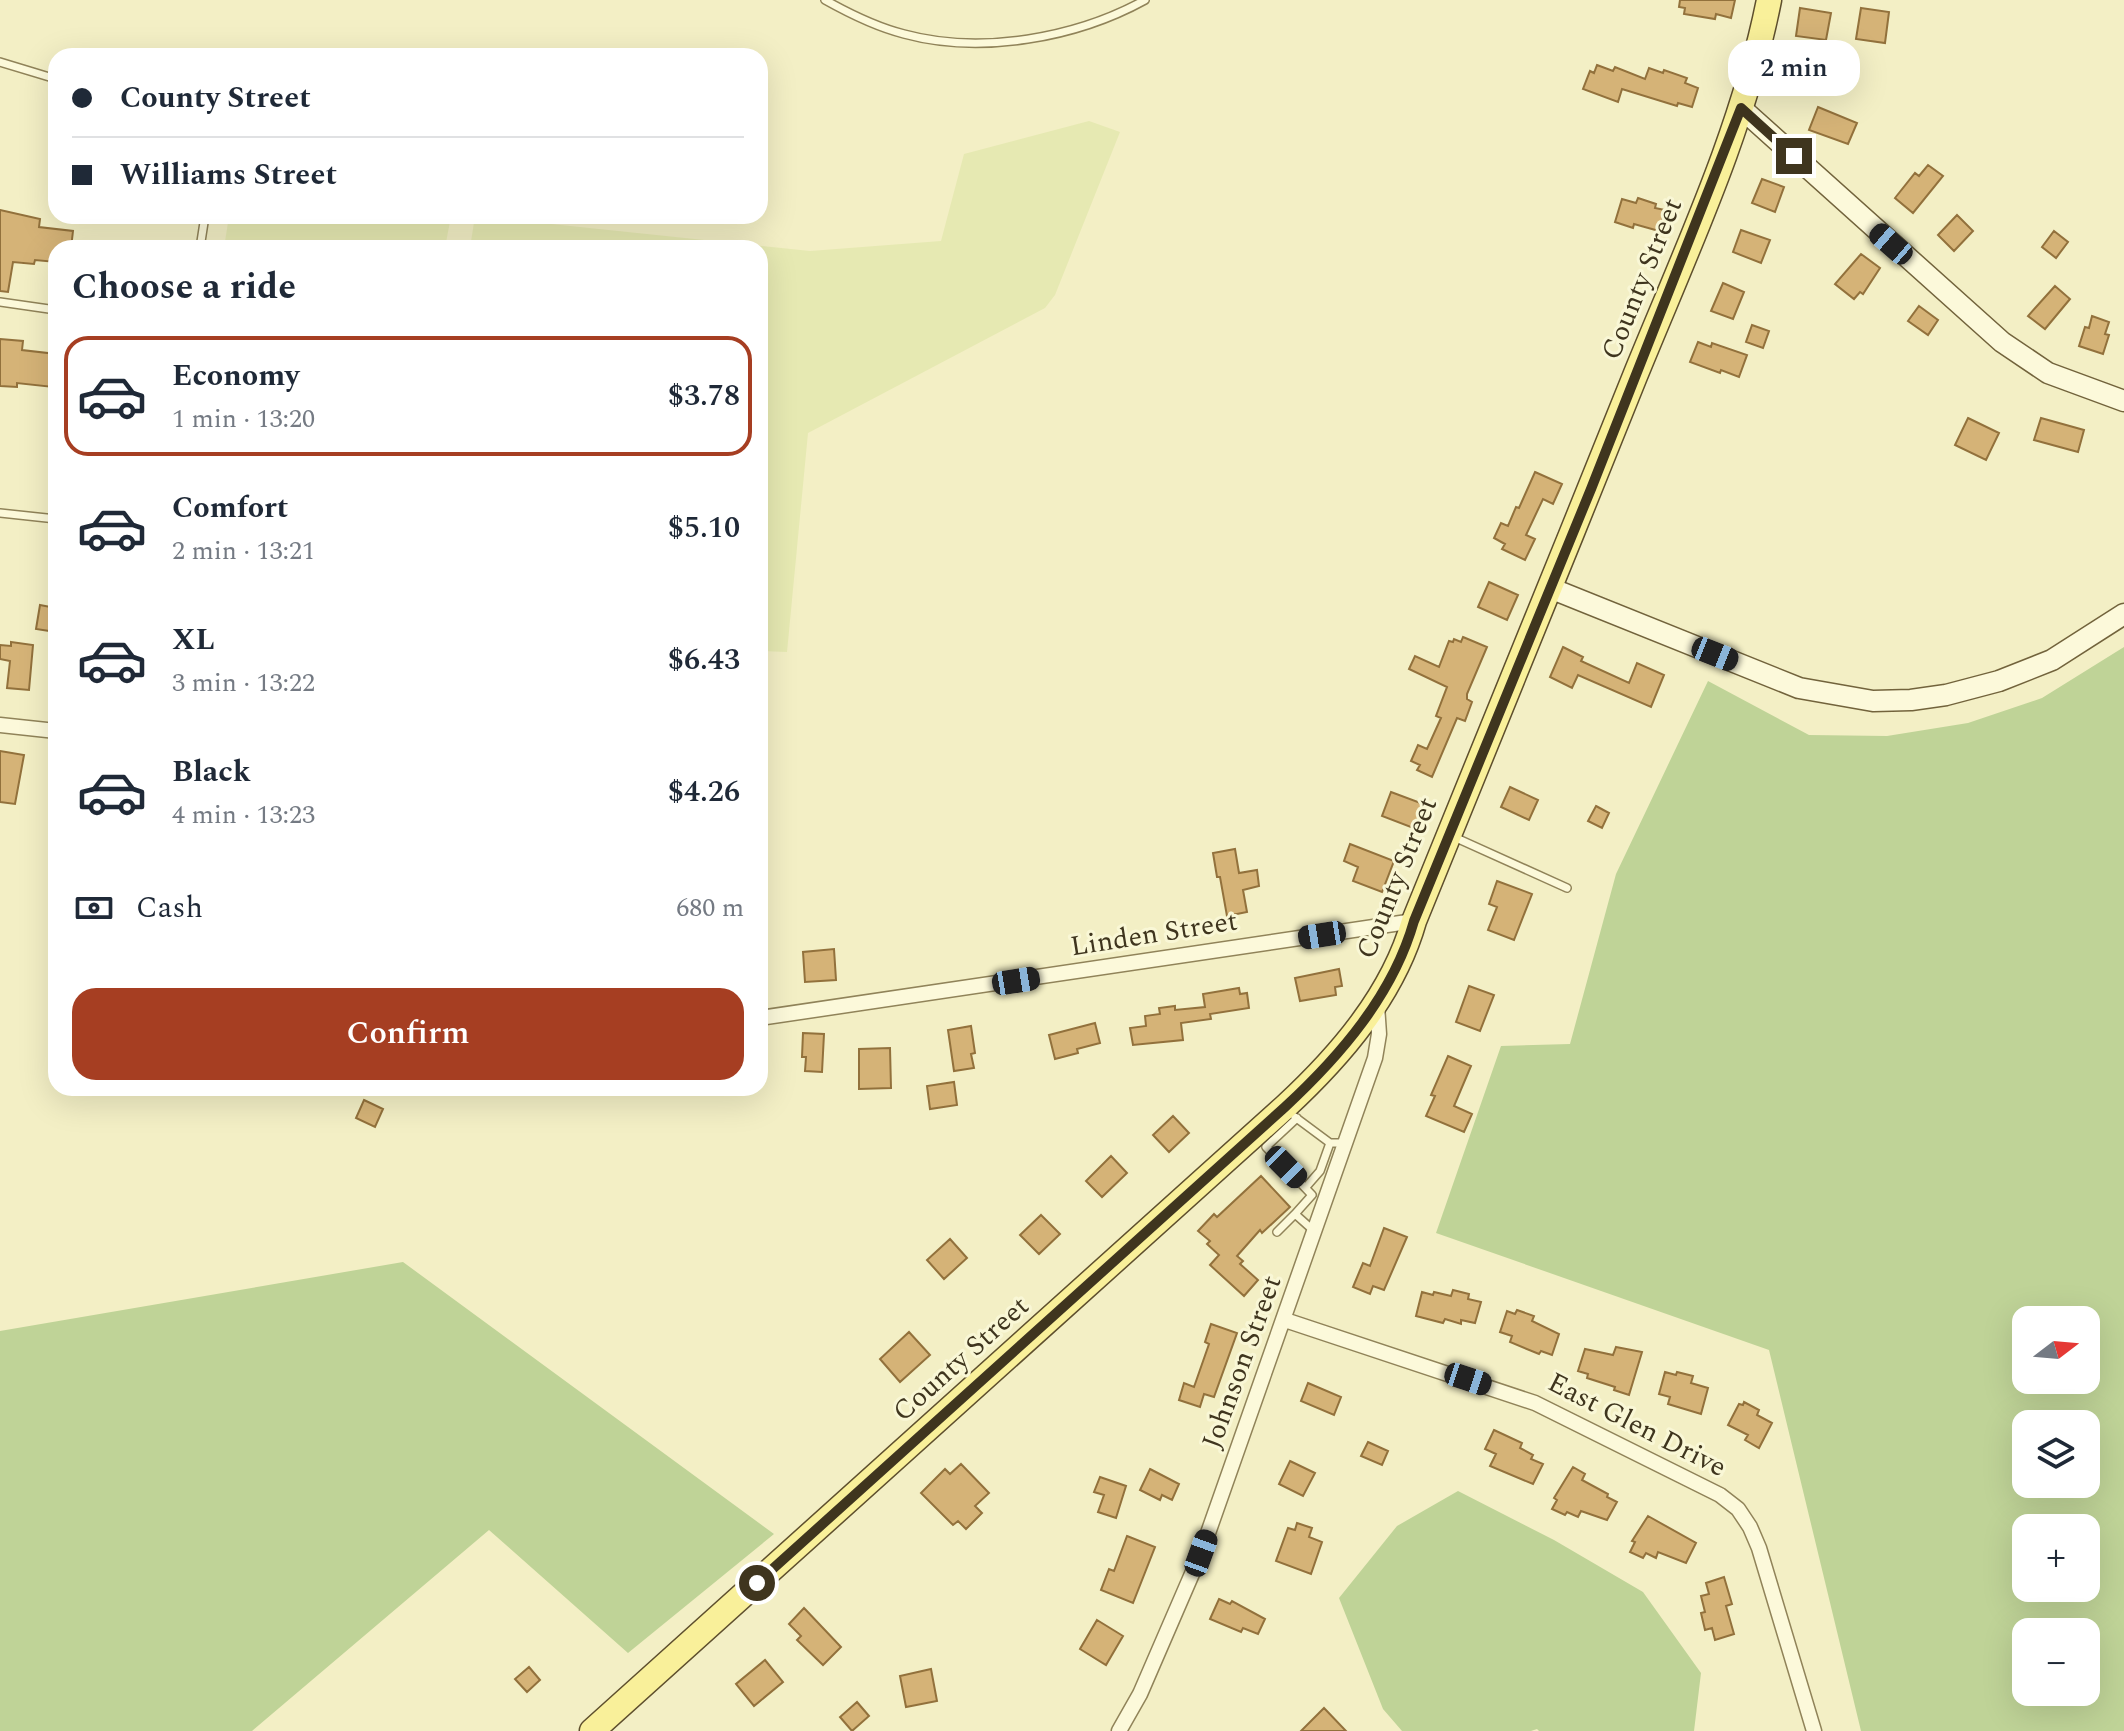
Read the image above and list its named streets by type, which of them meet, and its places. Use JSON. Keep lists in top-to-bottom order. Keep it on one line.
{"streets":{"main road":["County Street"],"street":["Linden Street","Johnson Street","East Glen Drive"]},"crossings":[["County Street","Linden Street"],["County Street","Johnson Street"],["Johnson Street","East Glen Drive"]],"north":"right","page":{"bubble":"2 min","banner":["County Street","Williams Street"],"heading":"Choose a ride","list":[{"name":"Economy","note":"1 min · 13:20","value":"$3.78"},{"name":"Comfort","note":"2 min · 13:21","value":"$5.10"},{"name":"XL","note":"3 min · 13:22","value":"$6.43"},{"name":"Black","note":"4 min · 13:23","value":"$4.26"}],"pay":["Cash","680 m"],"buttons":"Confirm","map_buttons":["+","−"]}}
